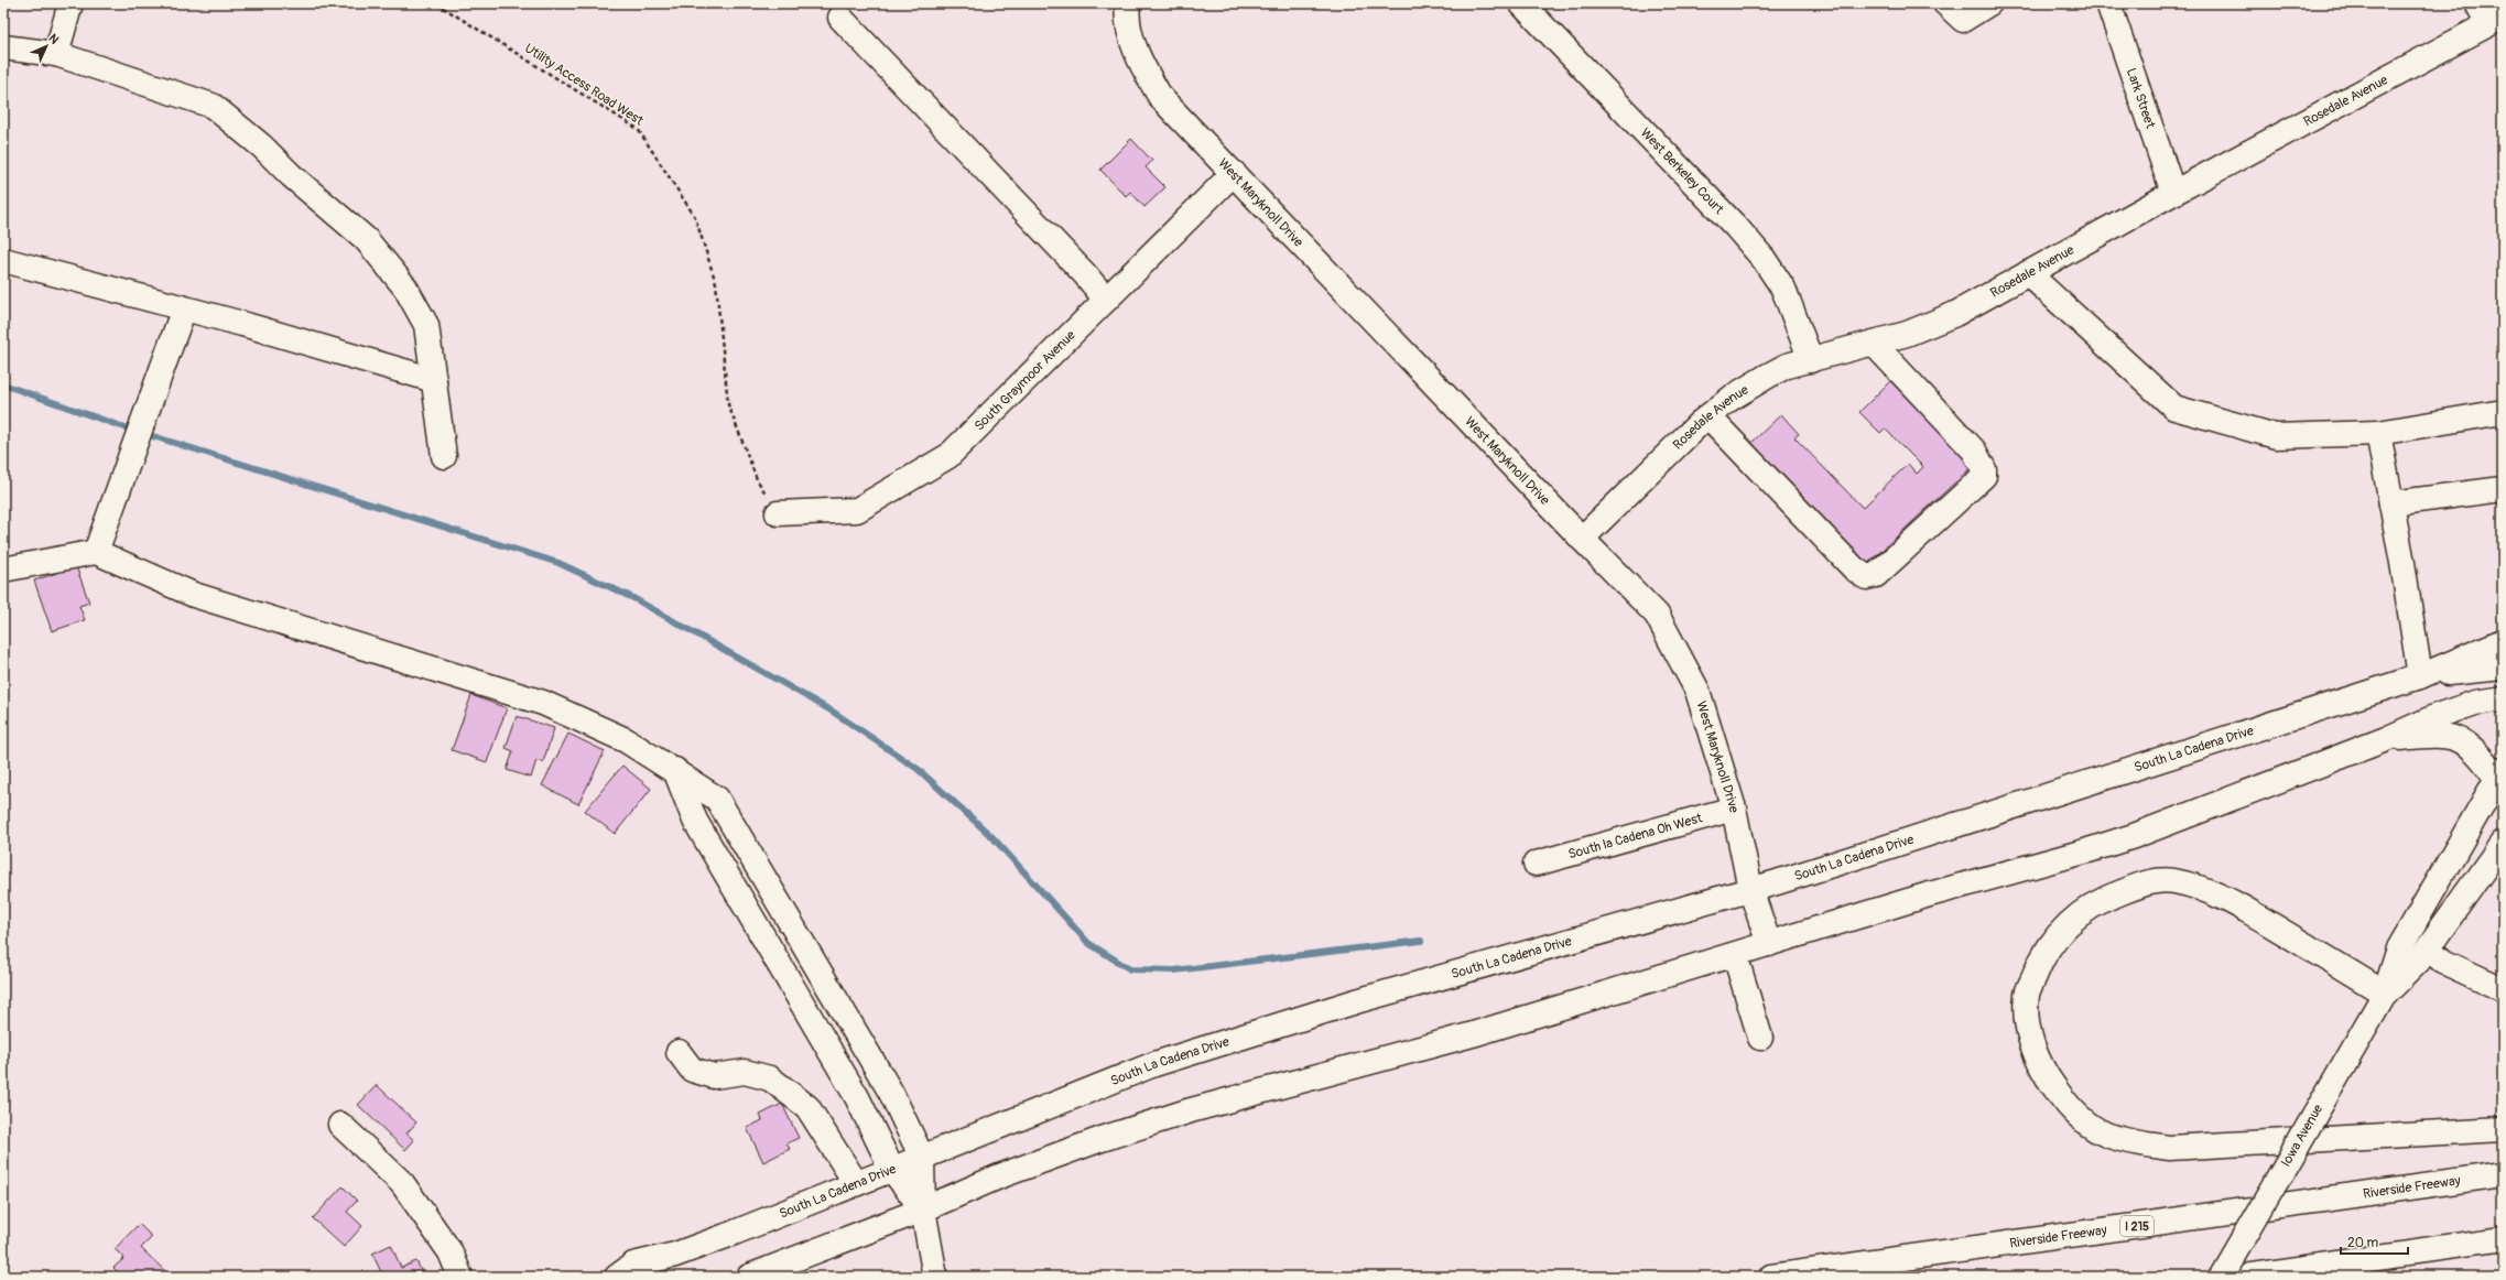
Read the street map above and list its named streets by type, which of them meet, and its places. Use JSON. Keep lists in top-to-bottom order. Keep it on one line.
{"streets":{"main road":["Lark Street","Rosedale Avenue","West Berkeley Court","West Maryknoll Drive","South Graymoor Avenue","South La Cadena Drive","South la Cadena Oh West","Iowa Avenue","Riverside Freeway","I 215"],"path":["Utility Access Road West"]},"crossings":[["Utility Access Road West","South Graymoor Avenue"],["Lark Street","Rosedale Avenue"],["Rosedale Avenue","West Berkeley Court"],["Rosedale Avenue","West Maryknoll Drive"],["West Maryknoll Drive","South Graymoor Avenue"],["West Maryknoll Drive","South La Cadena Drive"],["West Maryknoll Drive","South la Cadena Oh West"]],"scale_bar":"20 m","north":"top right"}
